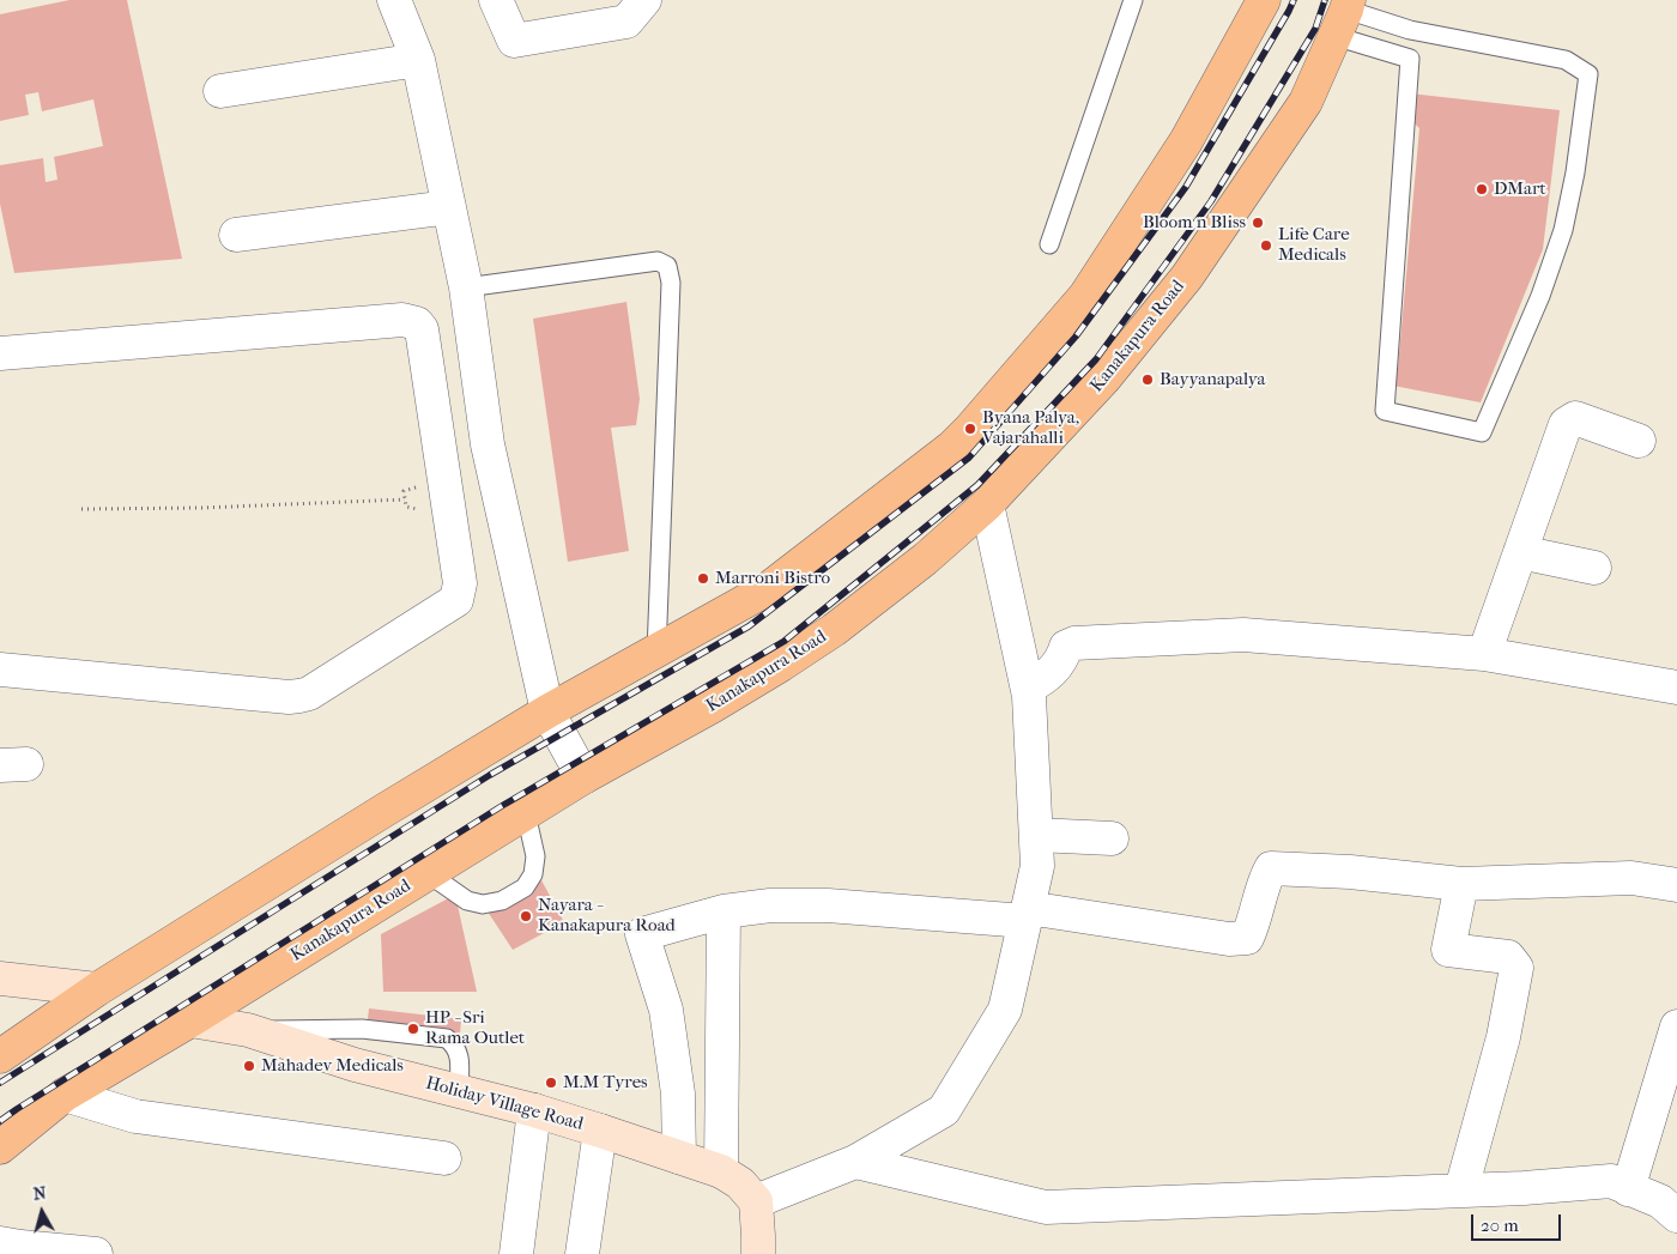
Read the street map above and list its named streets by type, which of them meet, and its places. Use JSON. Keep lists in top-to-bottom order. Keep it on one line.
{"streets":{"highway":["Kanakapura Road"],"street":["Holiday Village Road"]},"crossings":[["Kanakapura Road","Holiday Village Road"]],"places":["DMart","Bloom n Bliss","Life Care Medicals","Bayyanapalya","Byana Palya, Vajarahalli","Marroni Bistro","Nayara - Kanakapura Road","HP - Sri Rama Outlet","Mahadev Medicals","M.M Tyres"],"scale_bar":"20 m","north":"top"}
